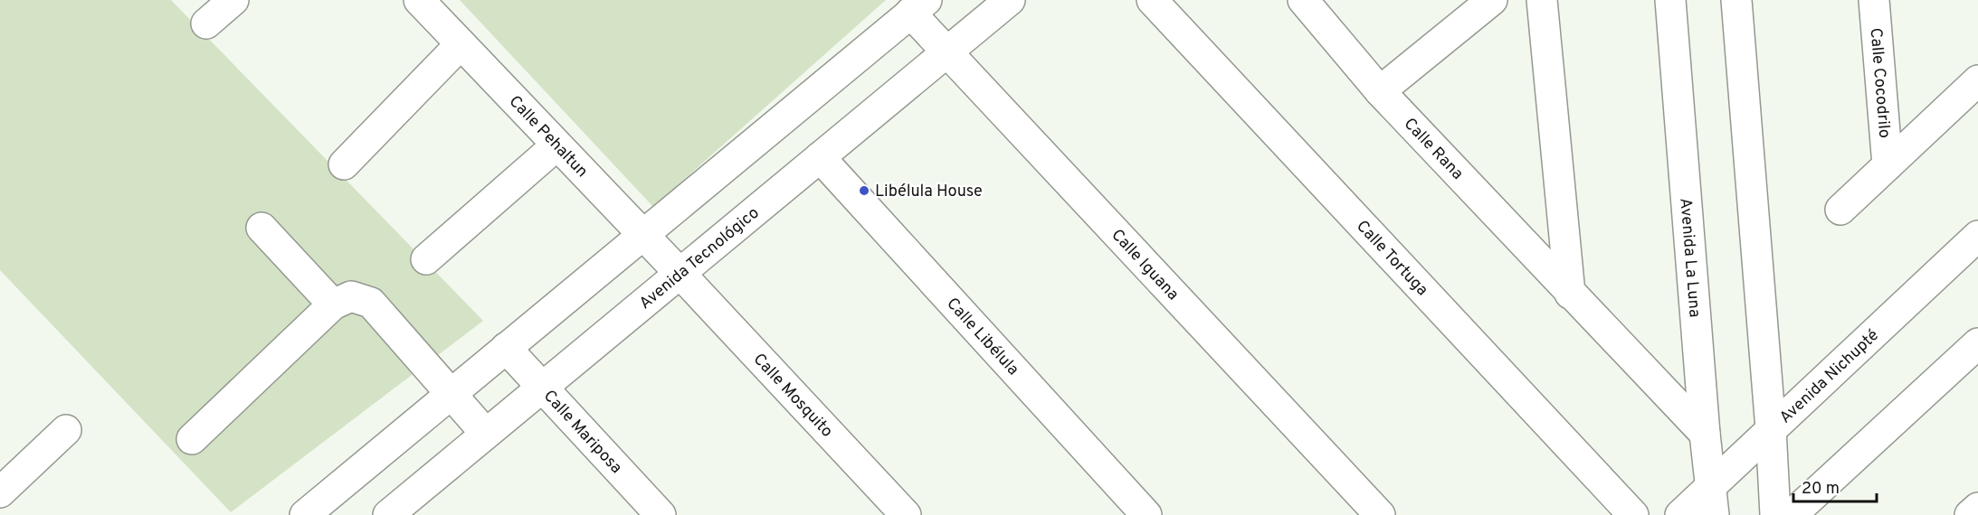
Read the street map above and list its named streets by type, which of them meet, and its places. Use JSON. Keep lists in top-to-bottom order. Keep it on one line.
{"streets":{"street":["Calle Cocodrilo","Calle Pehaltun","Calle Rana","Avenida Tecnológico","Calle Tortuga","Avenida La Luna","Calle Iguana","Calle Libélula","Avenida Nichupté","Calle Mosquito","Calle Mariposa"]},"crossings":[["Calle Pehaltun","Avenida Tecnológico"],["Calle Pehaltun","Calle Mosquito"],["Calle Rana","Avenida La Luna"],["Avenida Tecnológico","Calle Iguana"],["Avenida Tecnológico","Calle Libélula"],["Avenida Tecnológico","Calle Mosquito"],["Avenida Tecnológico","Calle Mariposa"],["Avenida La Luna","Avenida Nichupté"]],"places":["Libélula House"],"scale_bar":"20 m"}
